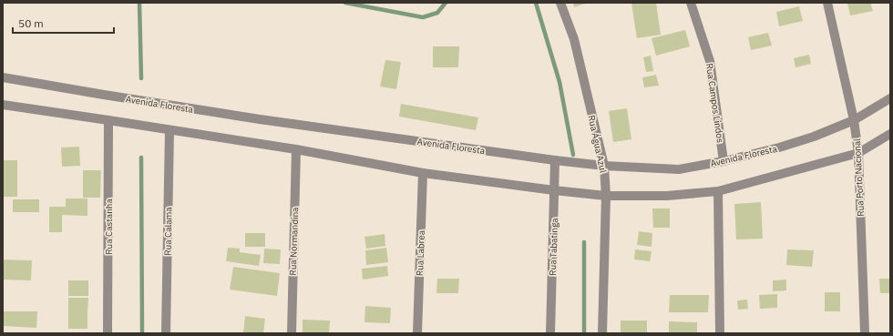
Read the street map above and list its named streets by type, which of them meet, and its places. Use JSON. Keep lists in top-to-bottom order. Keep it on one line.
{"streets":{"street":["Rua Campos Lindos","Avenida Floresta","Rua Água Azul","Rua Porto Nacional","Rua Castanha","Rua Calama","Rua Normandina","Rua Tabatinga","Rua Labrea"]},"crossings":[["Rua Campos Lindos","Avenida Floresta"],["Avenida Floresta","Rua Água Azul"],["Avenida Floresta","Rua Porto Nacional"],["Avenida Floresta","Rua Tabatinga"]],"scale_bar":"50 m"}
